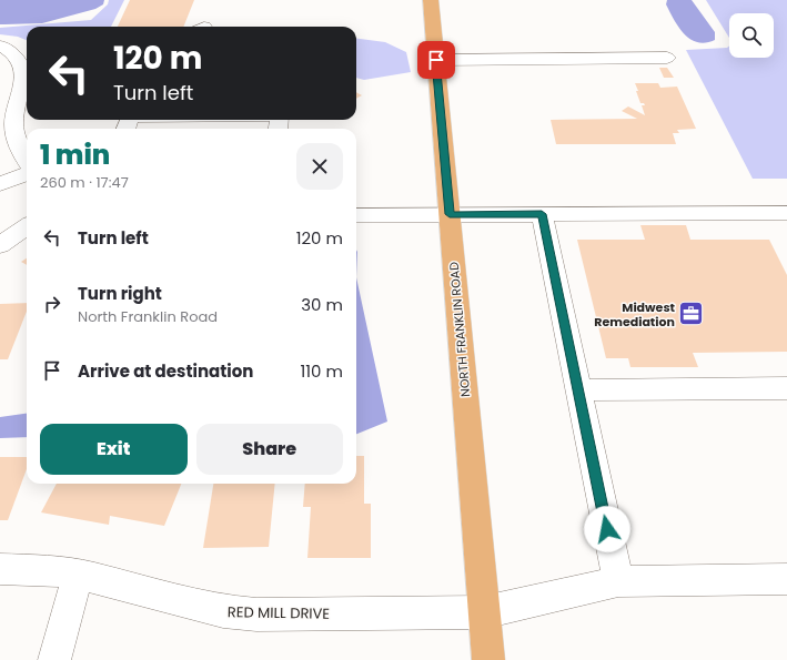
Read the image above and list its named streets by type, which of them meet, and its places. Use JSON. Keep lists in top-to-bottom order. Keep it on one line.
{"streets":{"main road":["NORTH FRANKLIN ROAD"],"street":["RED MILL DRIVE"]},"crossings":[["NORTH FRANKLIN ROAD","RED MILL DRIVE"]],"places":{"office":["Midwest Remediation"]},"page":{"turn":["120 m","Turn left"],"heading":["1 min","260 m · 17:47"],"list":[{"name":"Turn left","value":"120 m"},{"name":"Turn right","note":"North Franklin Road","value":"30 m"},{"name":"Arrive at destination","value":"110 m"}],"buttons":["Exit","Share"]}}
